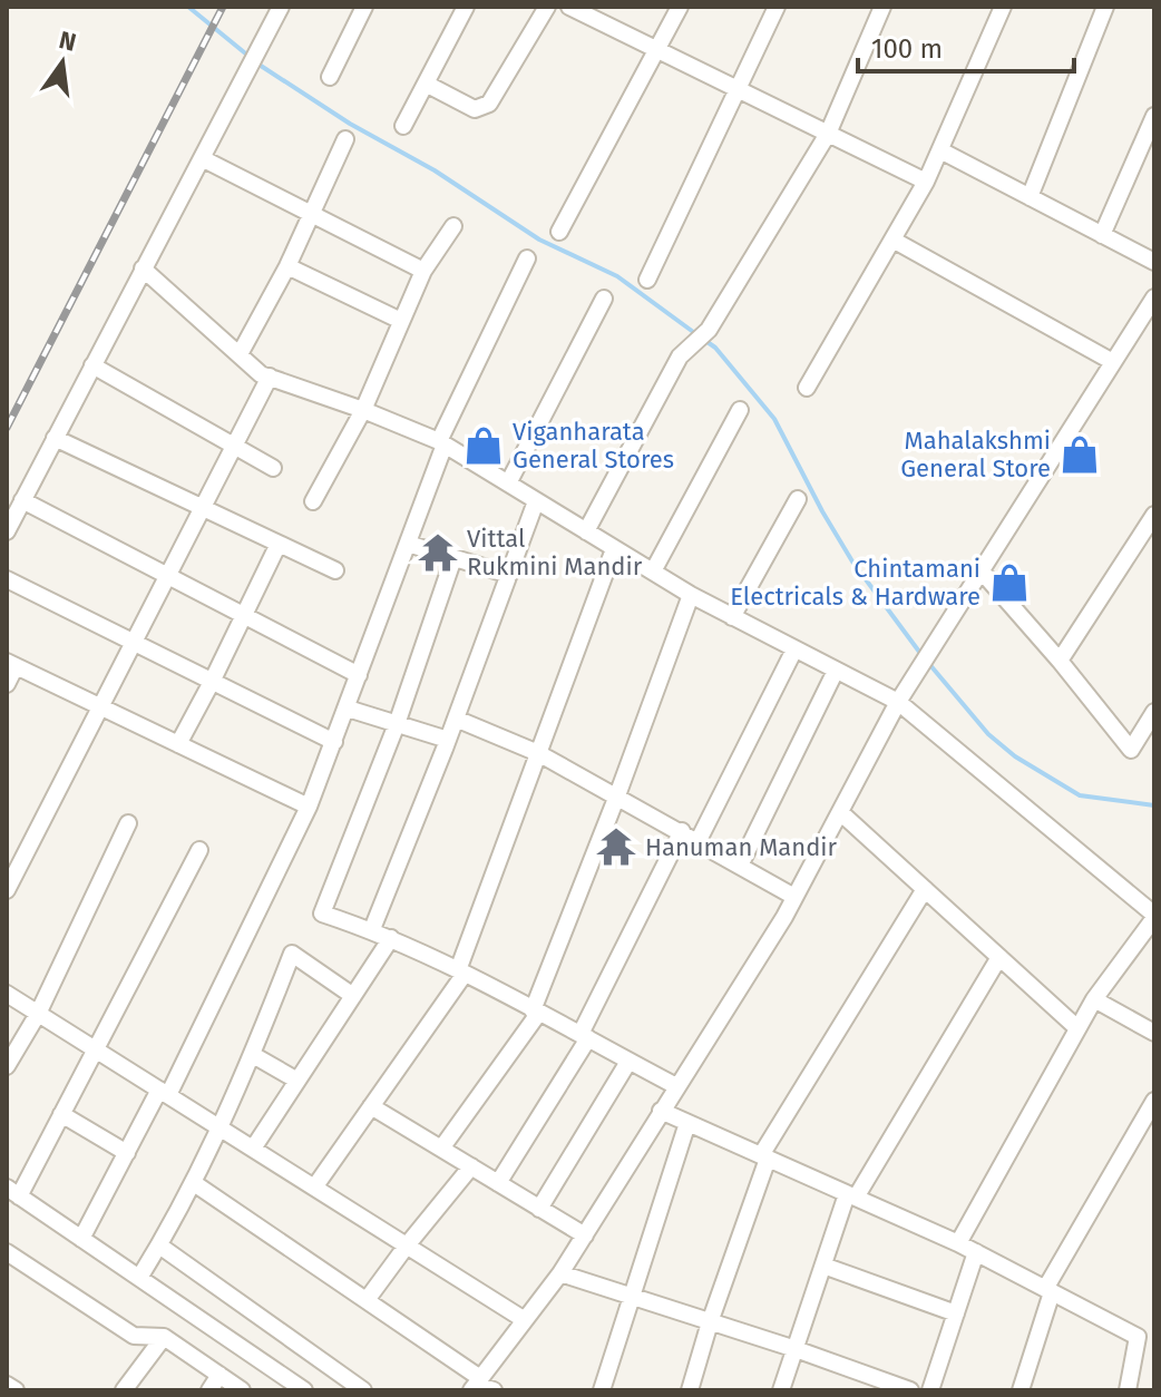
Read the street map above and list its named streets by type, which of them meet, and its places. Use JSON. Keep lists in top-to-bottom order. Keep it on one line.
{"places":{"shop":["Viganharata General Stores","Mahalakshmi General Store","Chintamani Electricals & Hardware"],"temple":["Vittal Rukmini Mandir","Hanuman Mandir"]},"scale_bar":"100 m","north":"top"}
